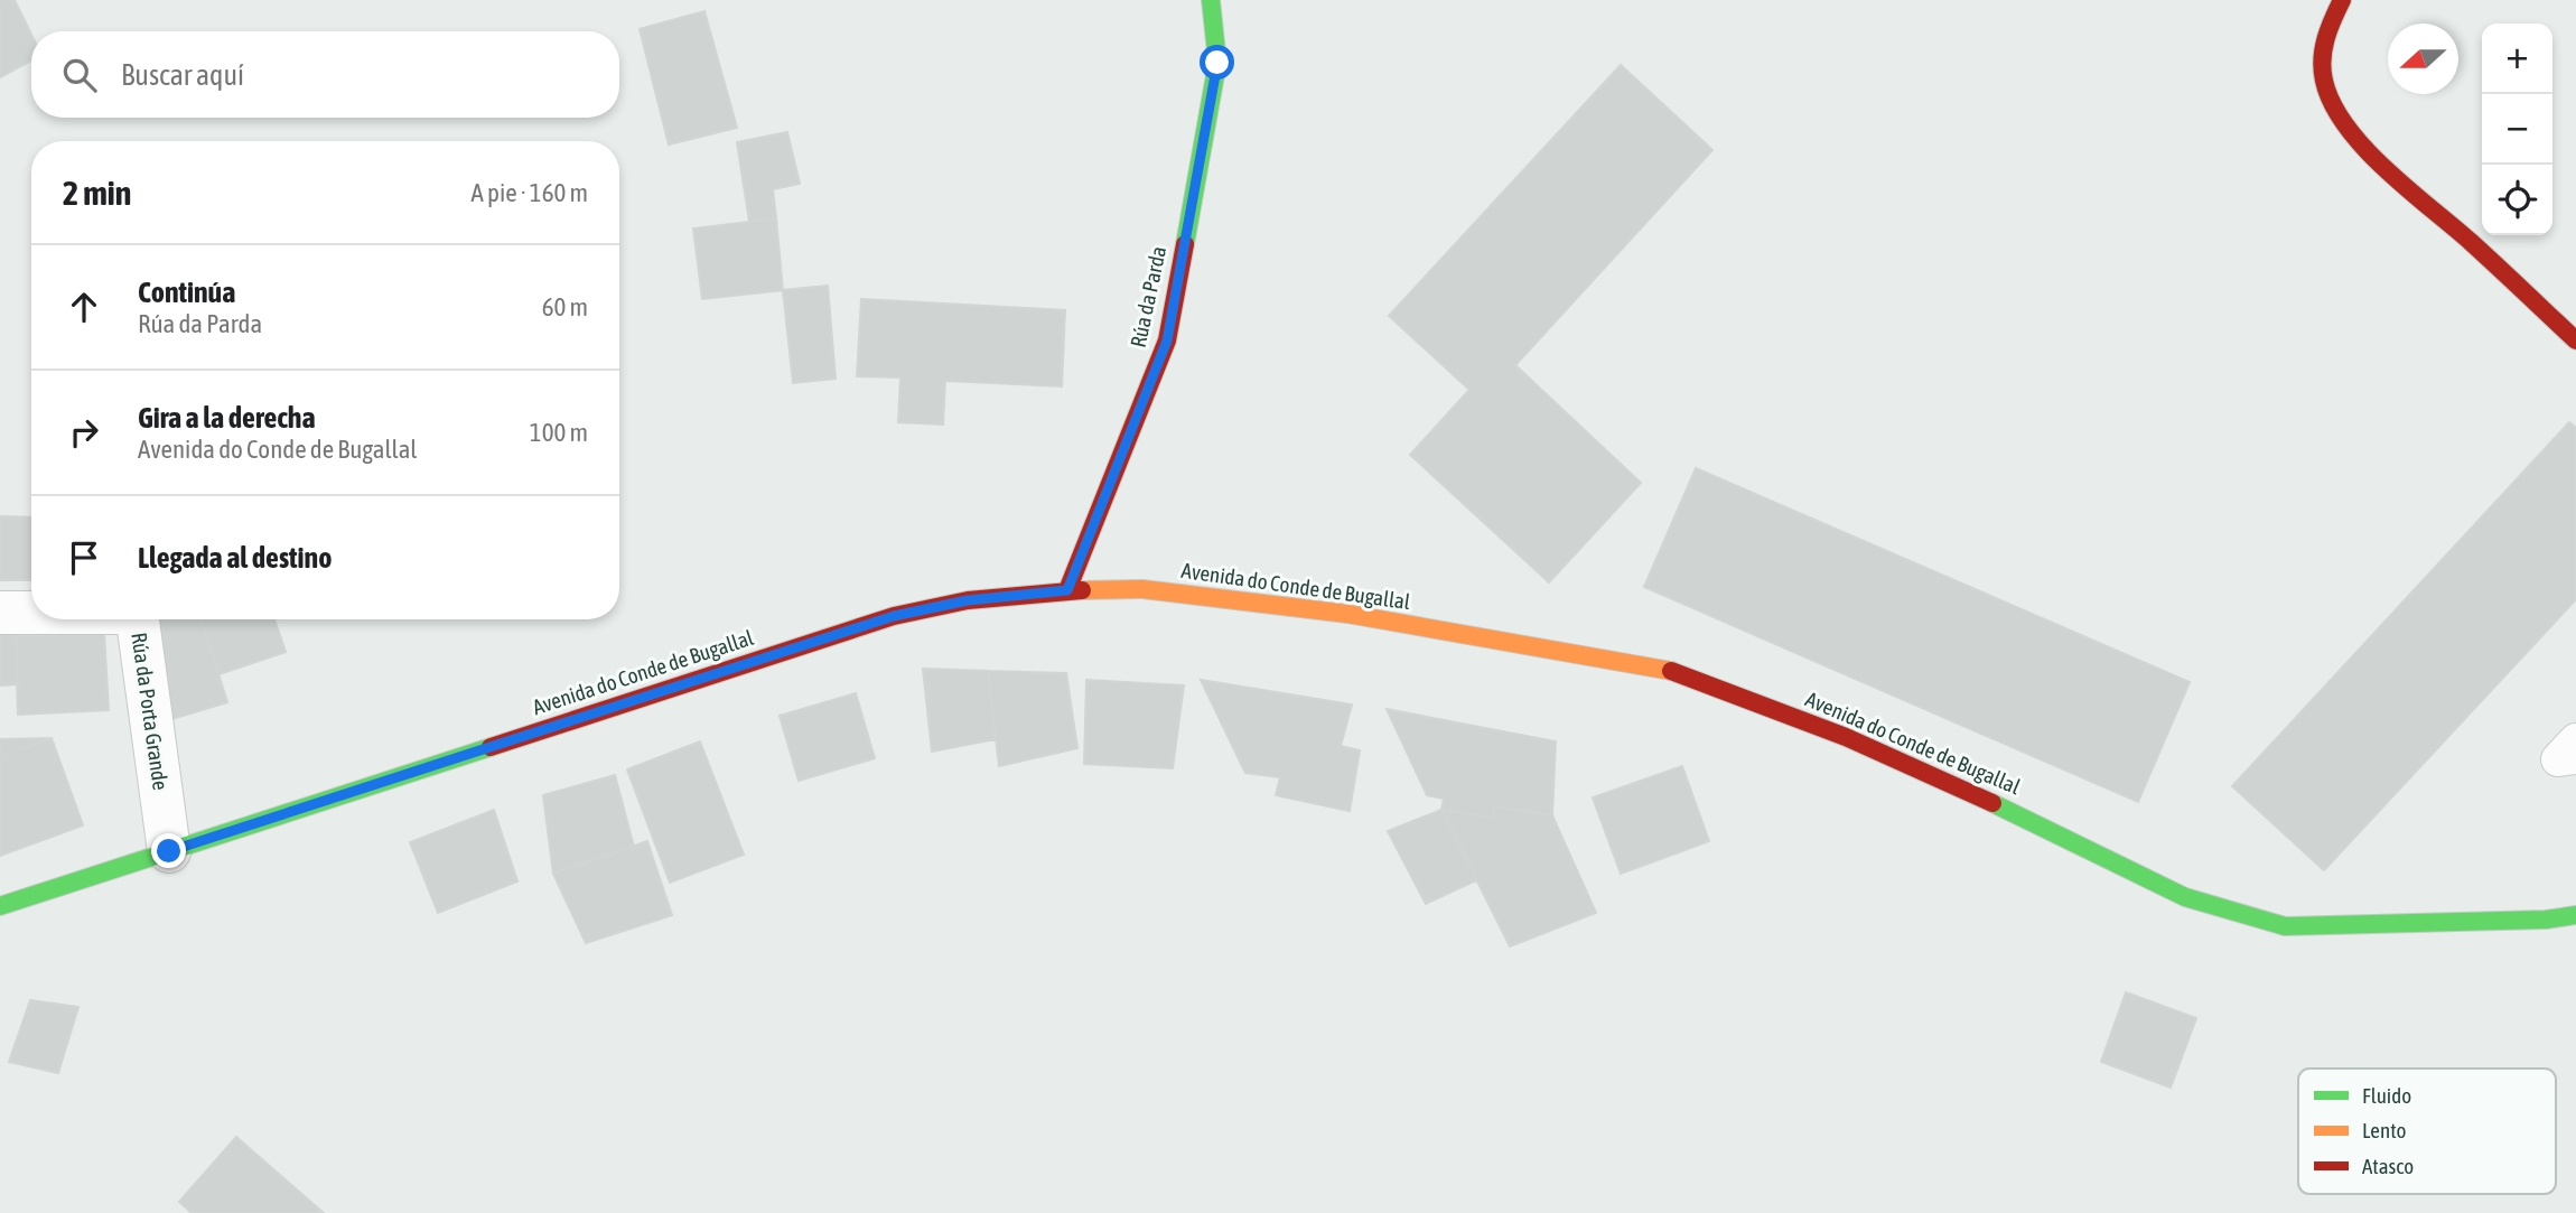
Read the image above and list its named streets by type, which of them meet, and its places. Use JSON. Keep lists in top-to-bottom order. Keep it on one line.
{"streets":{"street":["Rúa da Parda","Avenida do Conde de Bugallal","Rúa da Porta Grande"]},"crossings":[["Rúa da Parda","Avenida do Conde de Bugallal"],["Avenida do Conde de Bugallal","Rúa da Porta Grande"]],"legend":["Fluido","Lento","Atasco"],"north":"left","page":{"map_buttons":["+","−"],"search":"Buscar aquí","heading":["2 min","A pie · 160 m"],"list":[["Continúa","Rúa da Parda","60 m"],["Gira a la derecha","Avenida do Conde de Bugallal","100 m"],"Llegada al destino"]}}
